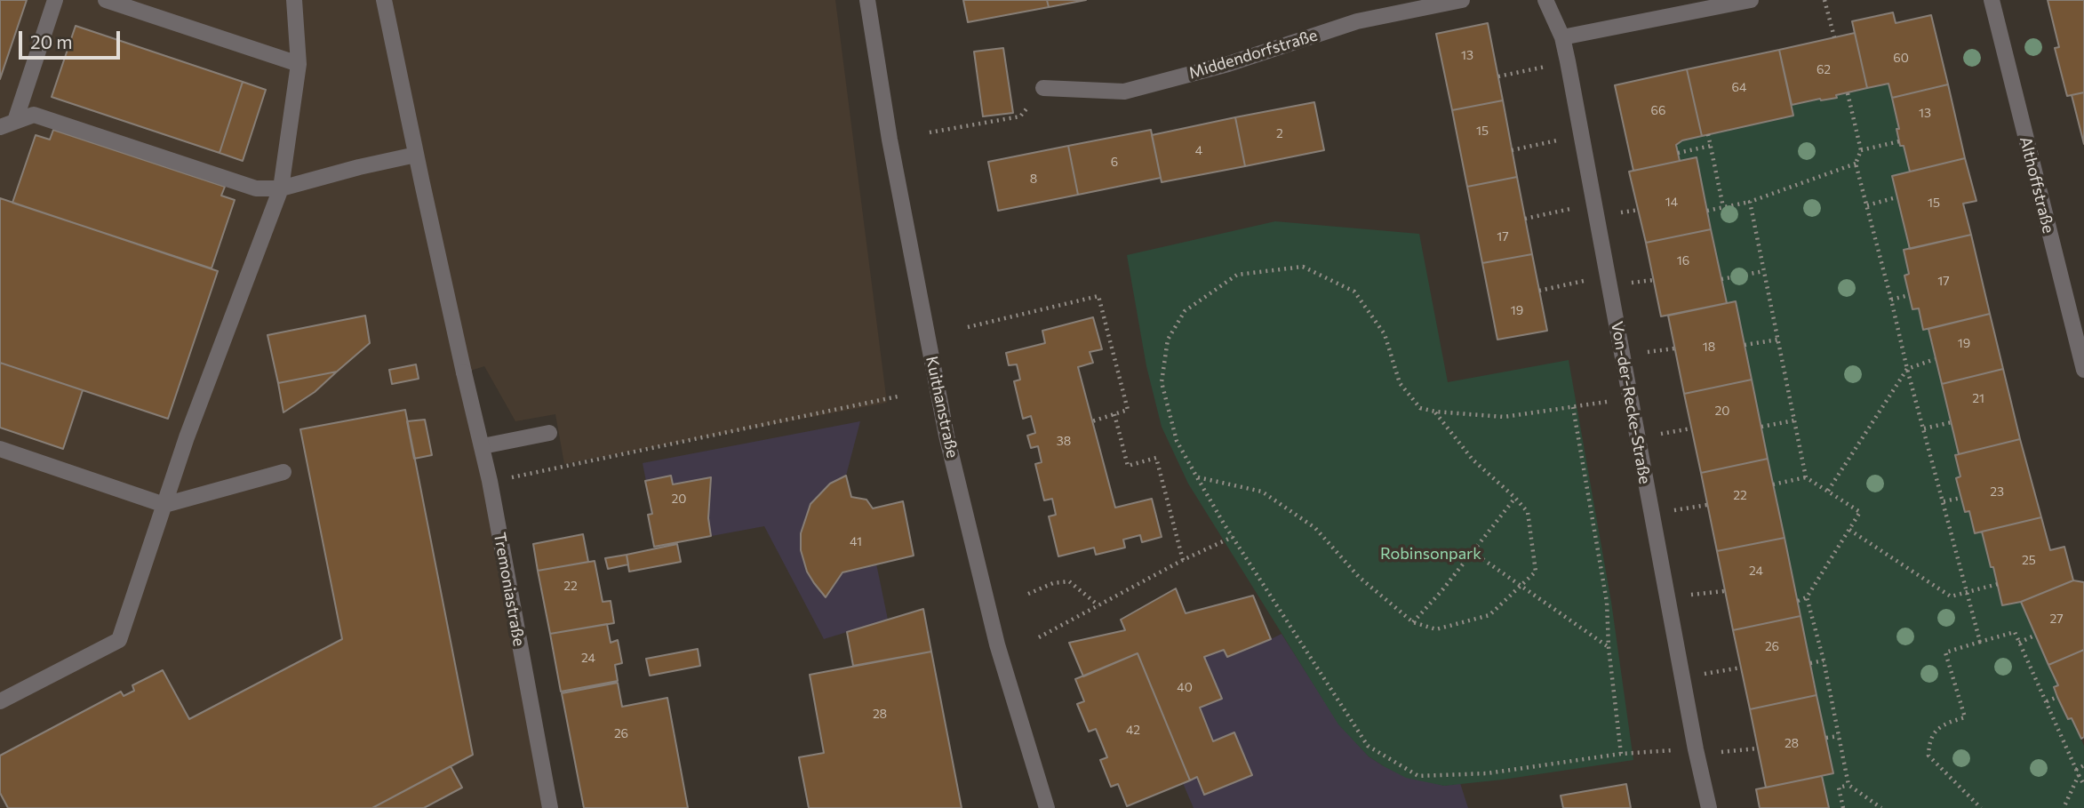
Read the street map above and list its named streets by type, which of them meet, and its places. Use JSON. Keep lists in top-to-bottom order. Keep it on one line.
{"streets":{"street":["Middendorfstraße","Althoffstraße","Von-der-Recke-Straße","Kuithanstraße","Tremoniastraße"]},"parks":["Robinsonpark"],"house_numbers":["13","60","62","64","66","13","15","2","4","6","8","14","15","17","16","17","19","19","18","21","20","38","23","22","20","41","25","24","22","27","26","24","40","28","42","26","28"],"scale_bar":"20 m"}
